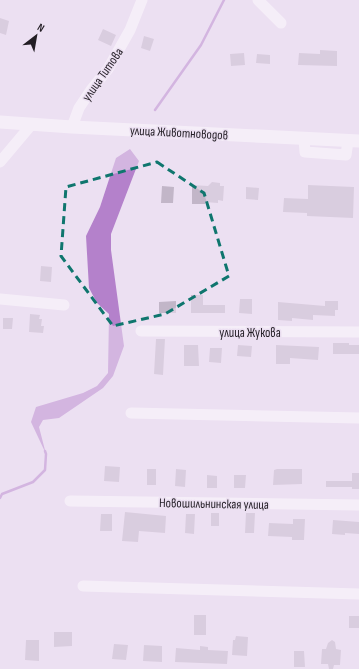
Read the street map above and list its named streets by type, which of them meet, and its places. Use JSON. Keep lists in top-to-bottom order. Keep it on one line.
{"streets":{"main road":["улица Животноводов"],"street":["улица Титова","улица Жукова","Новошильнинская улица"]},"crossings":[["улица Титова","улица Животноводов"]],"north":"top right"}
